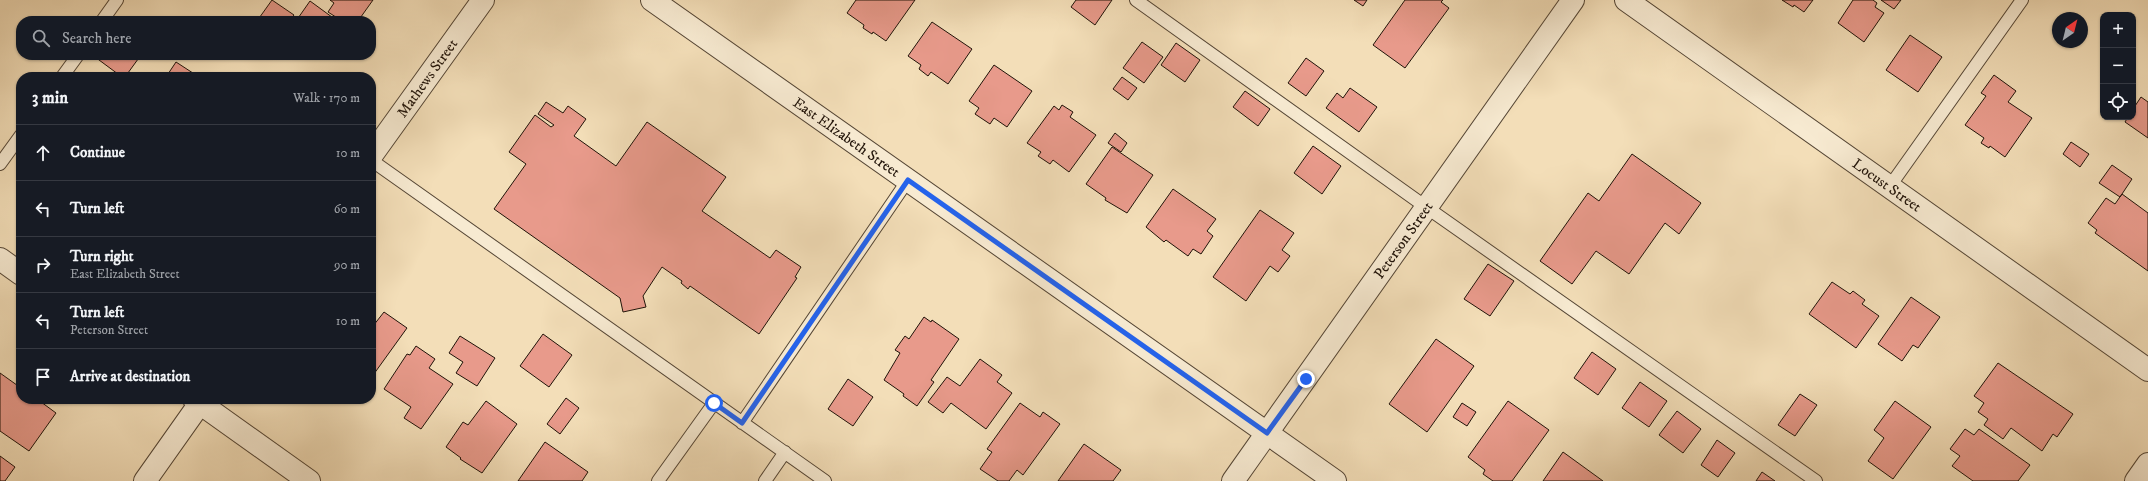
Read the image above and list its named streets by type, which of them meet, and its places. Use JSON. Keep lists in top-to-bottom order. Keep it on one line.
{"streets":{"street":["Mathews Street","East Elizabeth Street","Locust Street","Peterson Street"]},"crossings":[["East Elizabeth Street","Peterson Street"]],"north":"top right","page":{"map_buttons":["+","−"],"search":"Search here","heading":["3 min","Walk · 170 m"],"list":[["Continue","10 m"],["Turn left","60 m"],["Turn right","East Elizabeth Street","90 m"],["Turn left","Peterson Street","10 m"],"Arrive at destination"]}}
